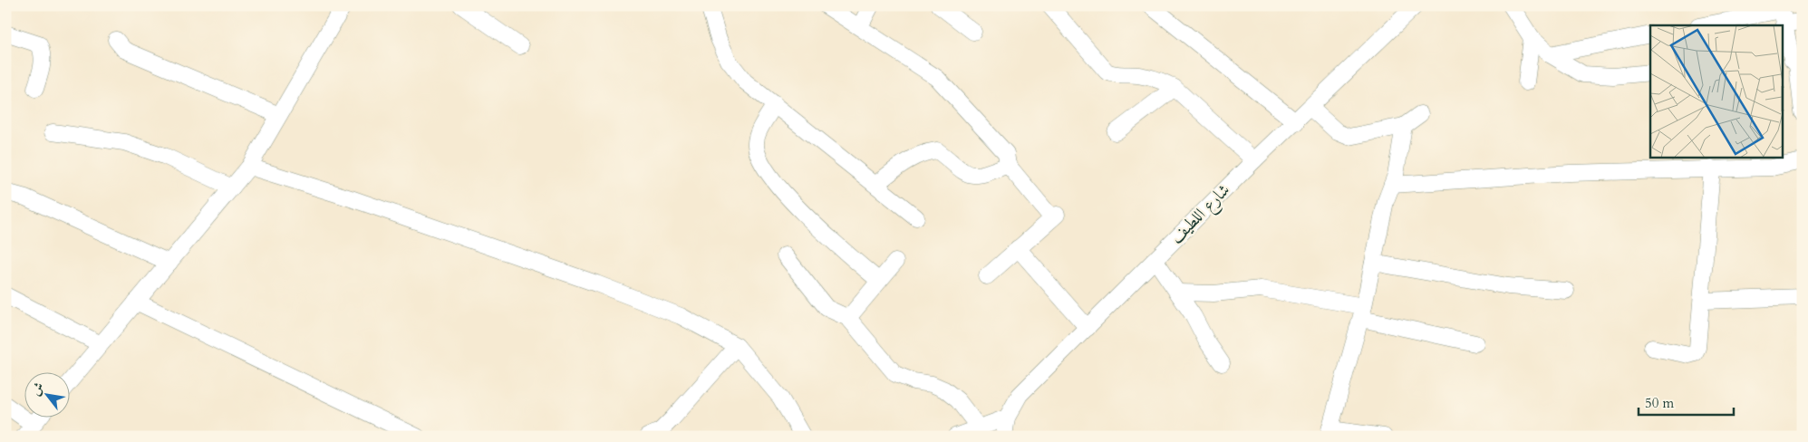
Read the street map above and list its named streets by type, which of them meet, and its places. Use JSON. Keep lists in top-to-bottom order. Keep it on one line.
{"streets":{"street":["شارع اللطيف"]},"scale_bar":"50 m","north":"top left"}
